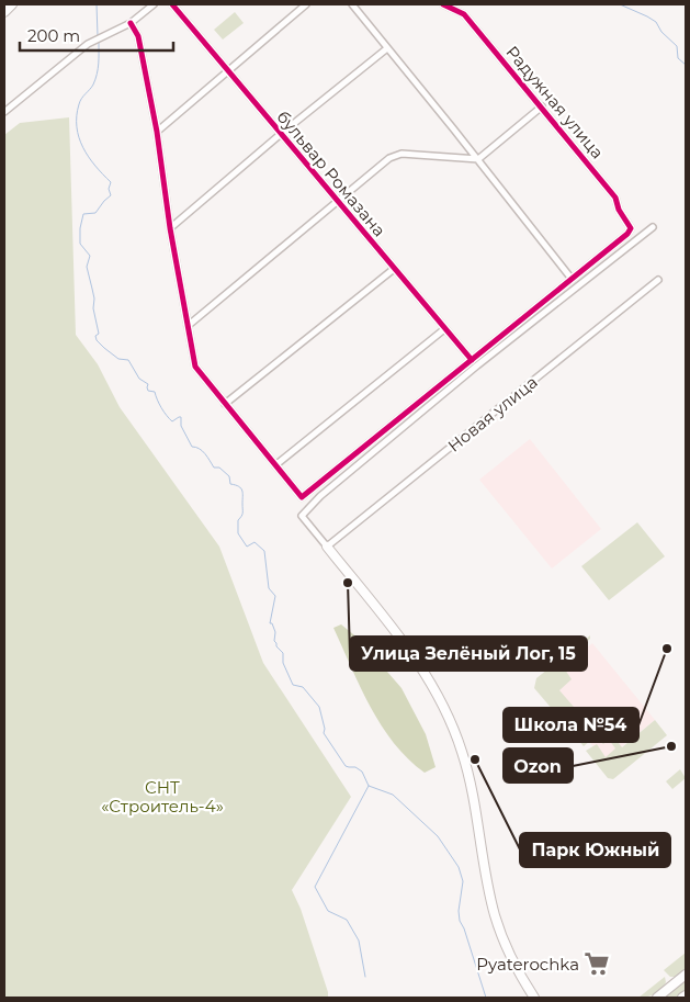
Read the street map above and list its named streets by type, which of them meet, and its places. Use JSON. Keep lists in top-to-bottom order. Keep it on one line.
{"streets":{"street":["Радужная улица","бульвар Ромазана","Новая улица"]},"parks":["СНТ «Строитель-4»"],"places":{"other":["Улица Зелёный Лог, 15","Школа №54","Ozon","Парк Южный"],"supermarket":["Pyaterochka"]},"scale_bar":"200 m"}
